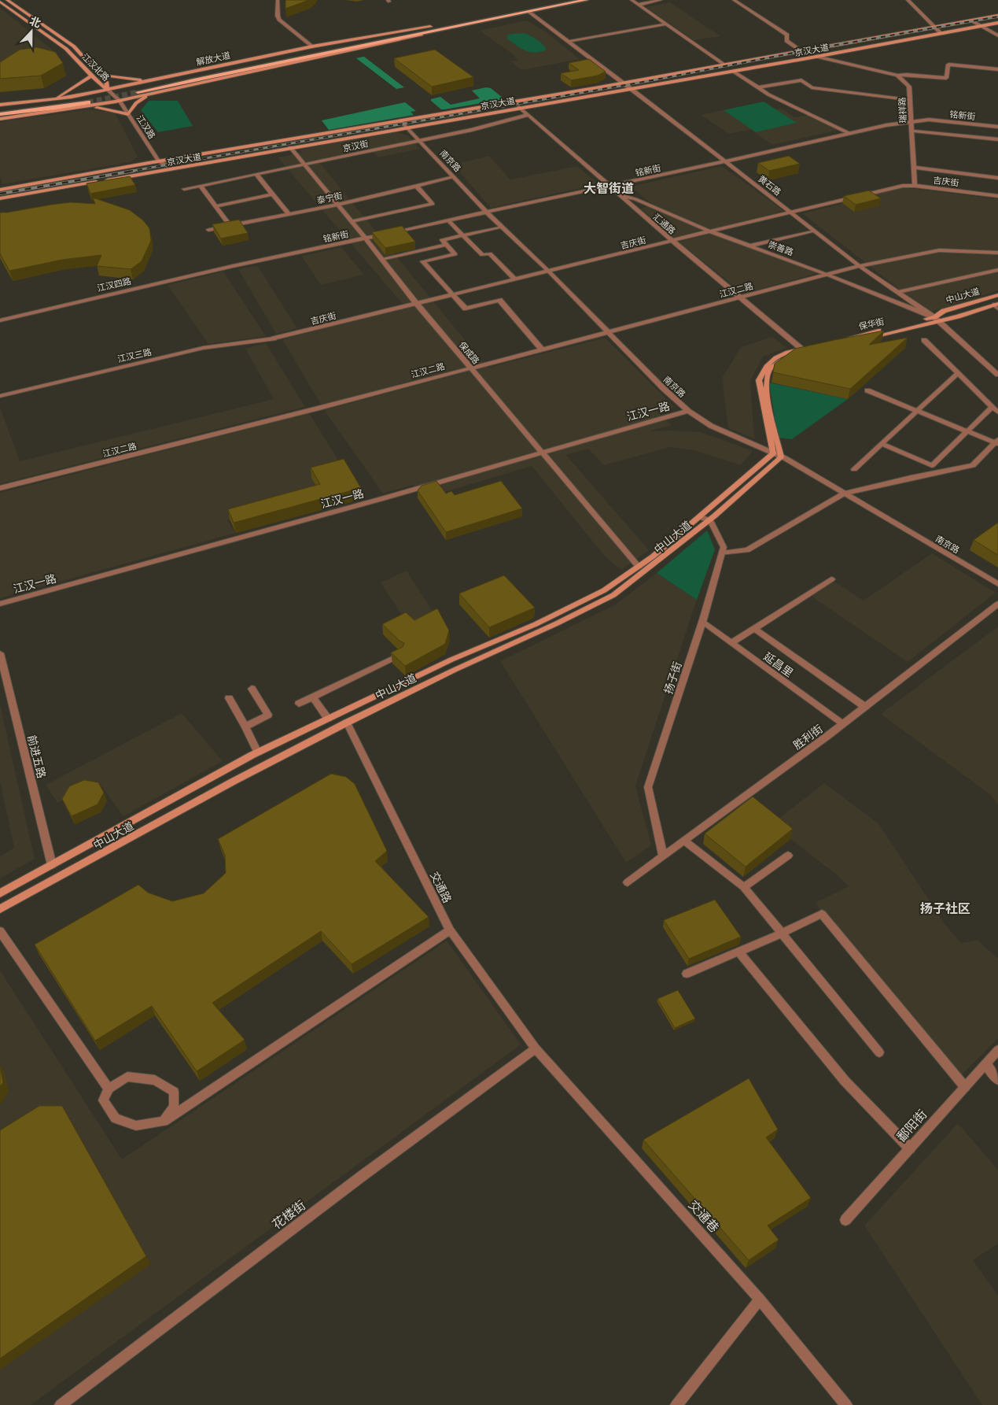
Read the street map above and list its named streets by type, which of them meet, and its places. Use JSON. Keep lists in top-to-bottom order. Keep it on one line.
{"streets":{"main road":["京汉大道","解放大道","江汉北路","中山大道","保华街"],"street":["瑞祥路","铭新街","江汉路","京汉街","南京路","吉庆街","黄石路","泰宁街","汇通路","崇善路","江汉四路","江汉二路","保成路","江汉三路","江汉一路","延昌里","扬子街","胜利街","前进五路","交通路","鄱阳街","花楼街","交通巷"]},"crossings":[["京汉大道","江汉路"],["京汉大道","南京路"],["京汉大道","黄石路"],["京汉大道","汇通路"],["京汉大道","保成路"],["解放大道","江汉北路"],["解放大道","江汉路"],["解放大道","黄石路"],["江汉北路","江汉路"],["瑞祥路","铭新街"],["瑞祥路","吉庆街"],["铭新街","南京路"],["铭新街","黄石路"],["铭新街","汇通路"],["铭新街","江汉四路"],["铭新街","保成路"],["京汉街","南京路"],["京汉街","汇通路"],["京汉街","保成路"],["南京路","吉庆街"],["南京路","泰宁街"],["南京路","江汉二路"],["南京路","中山大道"],["南京路","江汉一路"],["吉庆街","黄石路"],["吉庆街","汇通路"],["吉庆街","崇善路"],["吉庆街","保成路"],["吉庆街","江汉三路"],["黄石路","崇善路"],["黄石路","江汉二路"],["黄石路","中山大道"],["黄石路","保华街"],["泰宁街","保成路"],["汇通路","崇善路"],["汇通路","江汉二路"],["崇善路","江汉二路"],["崇善路","中山大道"],["崇善路","保华街"],["江汉二路","保成路"],["中山大道","保华街"],["中山大道","保成路"],["中山大道","扬子街"],["中山大道","前进五路"],["中山大道","交通路"],["保成路","江汉一路"],["延昌里","扬子街"],["延昌里","胜利街"],["扬子街","胜利街"],["交通路","花楼街"],["交通路","交通巷"],["花楼街","交通巷"]],"districts":["大智街道","扬子社区"],"north":"top"}
